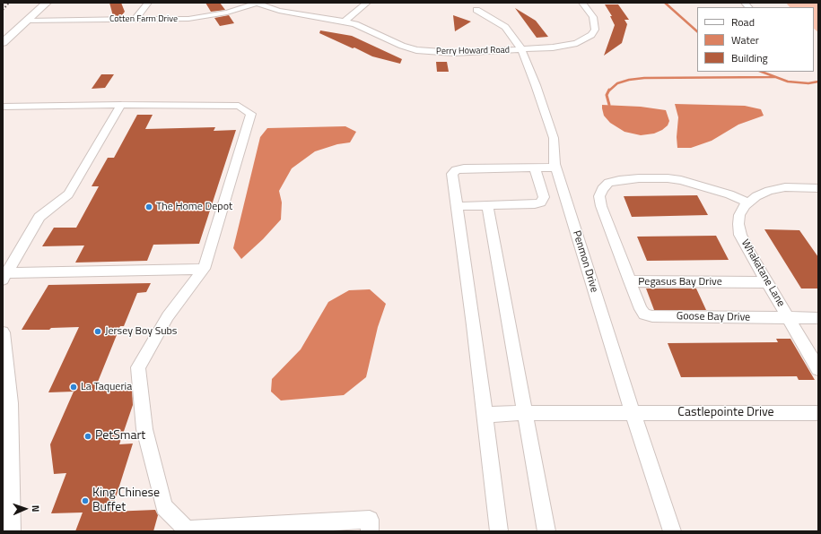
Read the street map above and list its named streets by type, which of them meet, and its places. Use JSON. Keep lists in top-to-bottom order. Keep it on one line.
{"streets":{"street":["Cotten Farm Drive","Perry Howard Road","Penmon Drive","Whakatane Lane","Pegasus Bay Drive","Goose Bay Drive","Castlepointe Drive"]},"crossings":[["Cotten Farm Drive","Perry Howard Road"],["Perry Howard Road","Penmon Drive"],["Penmon Drive","Castlepointe Drive"],["Whakatane Lane","Pegasus Bay Drive"],["Whakatane Lane","Goose Bay Drive"],["Pegasus Bay Drive","Goose Bay Drive"]],"places":["The Home Depot","Jersey Boy Subs","La Taqueria","PetSmart","King Chinese Buffet"],"legend":["Road","Water","Building"],"north":"right"}
